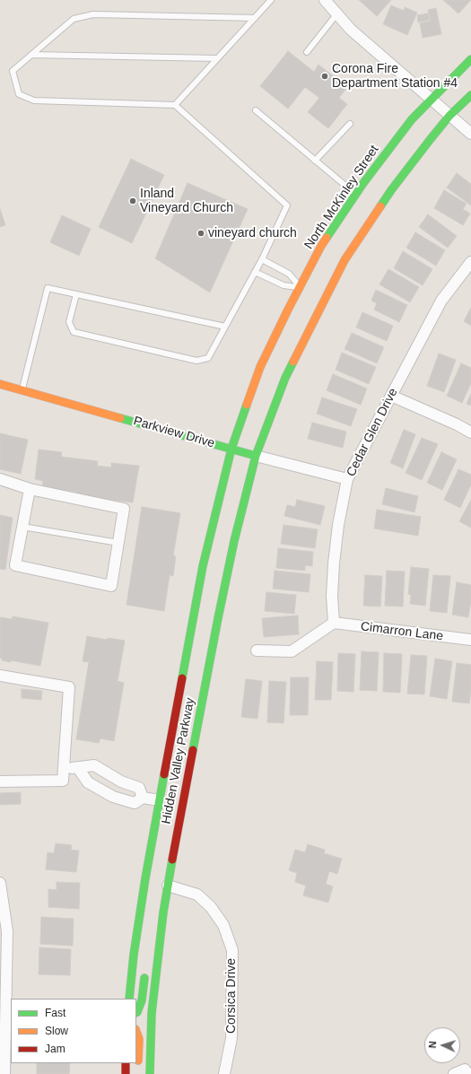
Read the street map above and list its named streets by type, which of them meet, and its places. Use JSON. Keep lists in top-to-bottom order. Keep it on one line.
{"streets":{"main road":["North McKinley Street","Parkview Drive","Hidden Valley Parkway"],"street":["Cedar Glen Drive","Cimarron Lane","Corsica Drive"]},"crossings":[["North McKinley Street","Parkview Drive"],["North McKinley Street","Hidden Valley Parkway"],["Parkview Drive","Cedar Glen Drive"],["Parkview Drive","Hidden Valley Parkway"],["Cedar Glen Drive","Cimarron Lane"],["Hidden Valley Parkway","Corsica Drive"]],"places":["Corona Fire Department Station #4","Inland Vineyard Church","vineyard church"],"legend":["Fast","Slow","Jam"],"north":"left"}
